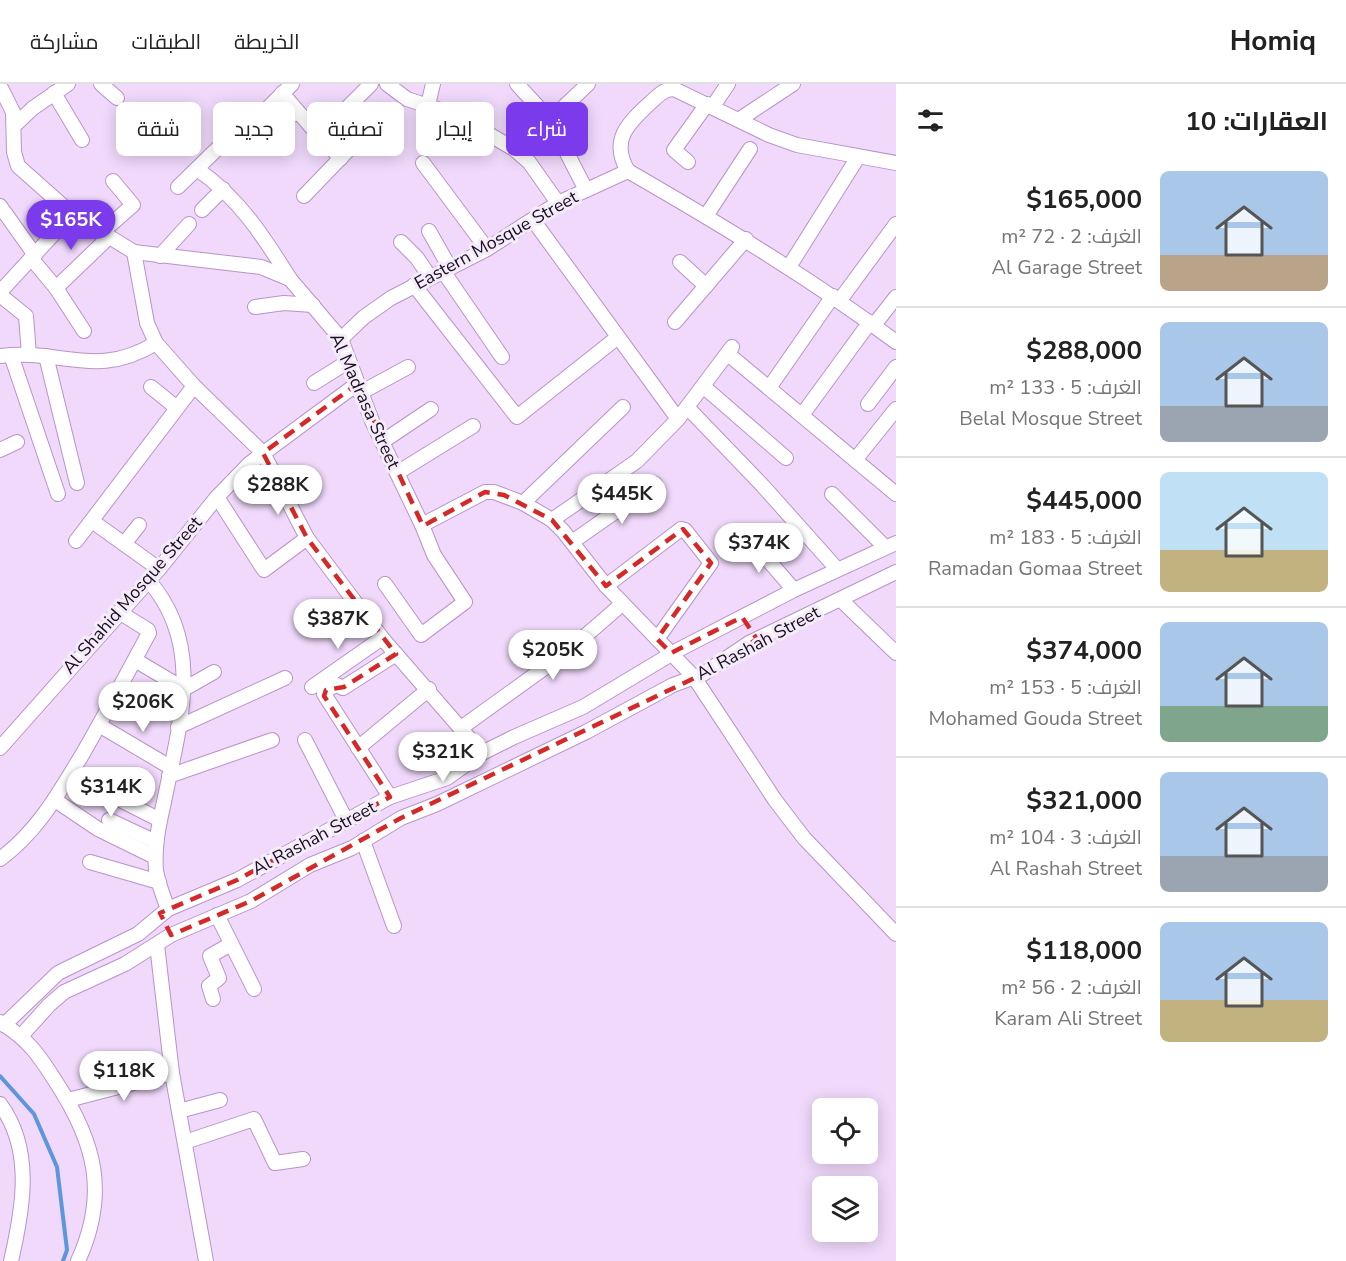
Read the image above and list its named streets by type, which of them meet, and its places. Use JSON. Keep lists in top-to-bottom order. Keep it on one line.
{"streets":{"street":["Eastern Mosque Street","Al Madrasa Street","Al Shahid Mosque Street","Al Rashah Street"]},"crossings":[["Eastern Mosque Street","Al Madrasa Street"],["Al Madrasa Street","Al Shahid Mosque Street"]],"page":{"header":"Homiq","nav":["الخريطة","الطبقات","مشاركة"],"heading":"العقارات: 10","chip":["شراء","إيجار","تصفية","جديد","شقة"],"list":[{"name":"$165,000","note":"الغرف: 2 · 72 m² · Al Garage Street"},{"name":"$288,000","note":"الغرف: 5 · 133 m² · Belal Mosque Street"},{"name":"$445,000","note":"الغرف: 5 · 183 m² · Ramadan Gomaa Street"},{"name":"$374,000","note":"الغرف: 5 · 153 m² · Mohamed Gouda Street"},{"name":"$321,000","note":"الغرف: 3 · 104 m² · Al Rashah Street"},{"name":"$118,000","note":"الغرف: 2 · 56 m² · Karam Ali Street"}],"price":["$165K","$288K","$445K","$374K","$387K","$205K","$206K","$321K","$314K","$118K"]}}
